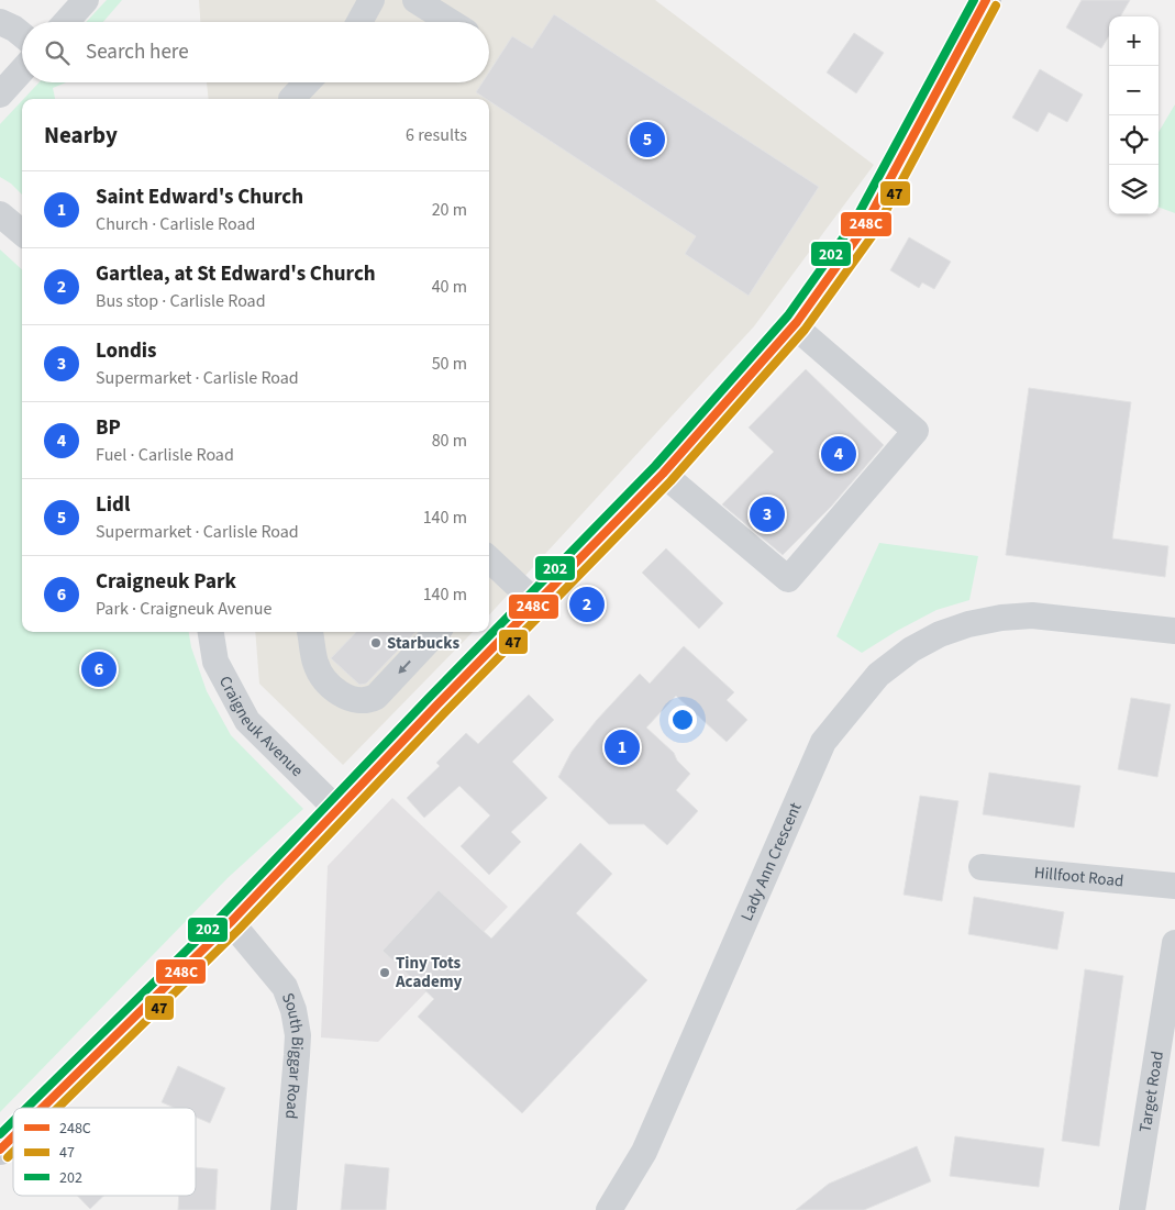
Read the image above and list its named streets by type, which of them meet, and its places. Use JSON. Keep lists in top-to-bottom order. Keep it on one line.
{"streets":{"street":["Craigneuk Avenue","Lady Ann Crescent","Hillfoot Road","South Biggar Road","Target Road"]},"places":["Starbucks","Tiny Tots Academy"],"lines":["transit line 248C","transit line 202","transit line 47"],"legend":["248C","47","202"],"page":{"map_buttons":["+","−"],"search":"Search here","heading":["Nearby","6 results"],"pins":["5","4","3","2","6","1"],"list":[{"mark":"1","name":"Saint Edward's Church","note":"Church · Carlisle Road","value":"20 m"},{"mark":"2","name":"Gartlea, at St Edward's Church","note":"Bus stop · Carlisle Road","value":"40 m"},{"mark":"3","name":"Londis","note":"Supermarket · Carlisle Road","value":"50 m"},{"mark":"4","name":"BP","note":"Fuel · Carlisle Road","value":"80 m"},{"mark":"5","name":"Lidl","note":"Supermarket · Carlisle Road","value":"140 m"},{"mark":"6","name":"Craigneuk Park","note":"Park · Craigneuk Avenue","value":"140 m"}]}}
